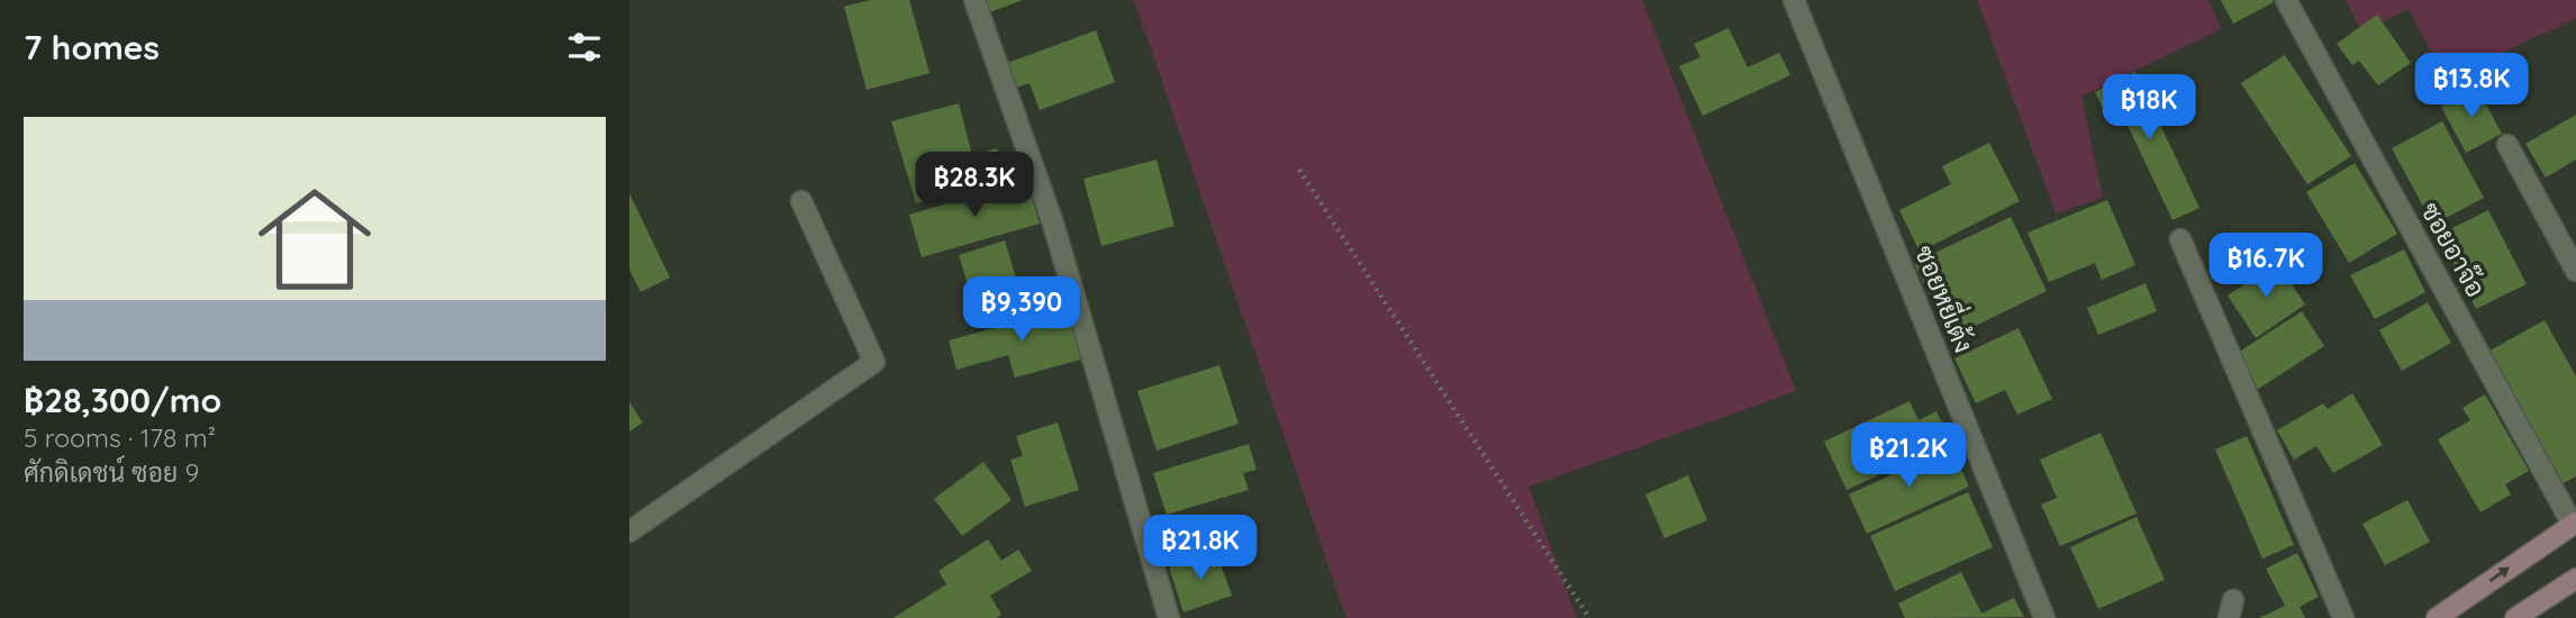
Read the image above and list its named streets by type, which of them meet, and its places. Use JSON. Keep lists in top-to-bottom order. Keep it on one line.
{"streets":{"street":["ซอยอาจ๊อ","ซอยหยี่เต้ง"]},"page":{"heading":"7 homes","price":["฿13.8K","฿18K","฿28.3K","฿16.7K","฿9,390","฿21.2K","฿21.8K"],"list":[{"name":"฿28,300/mo","note":"5 rooms · 178 m² · ศักดิเดชน์ ซอย 9"}]}}
